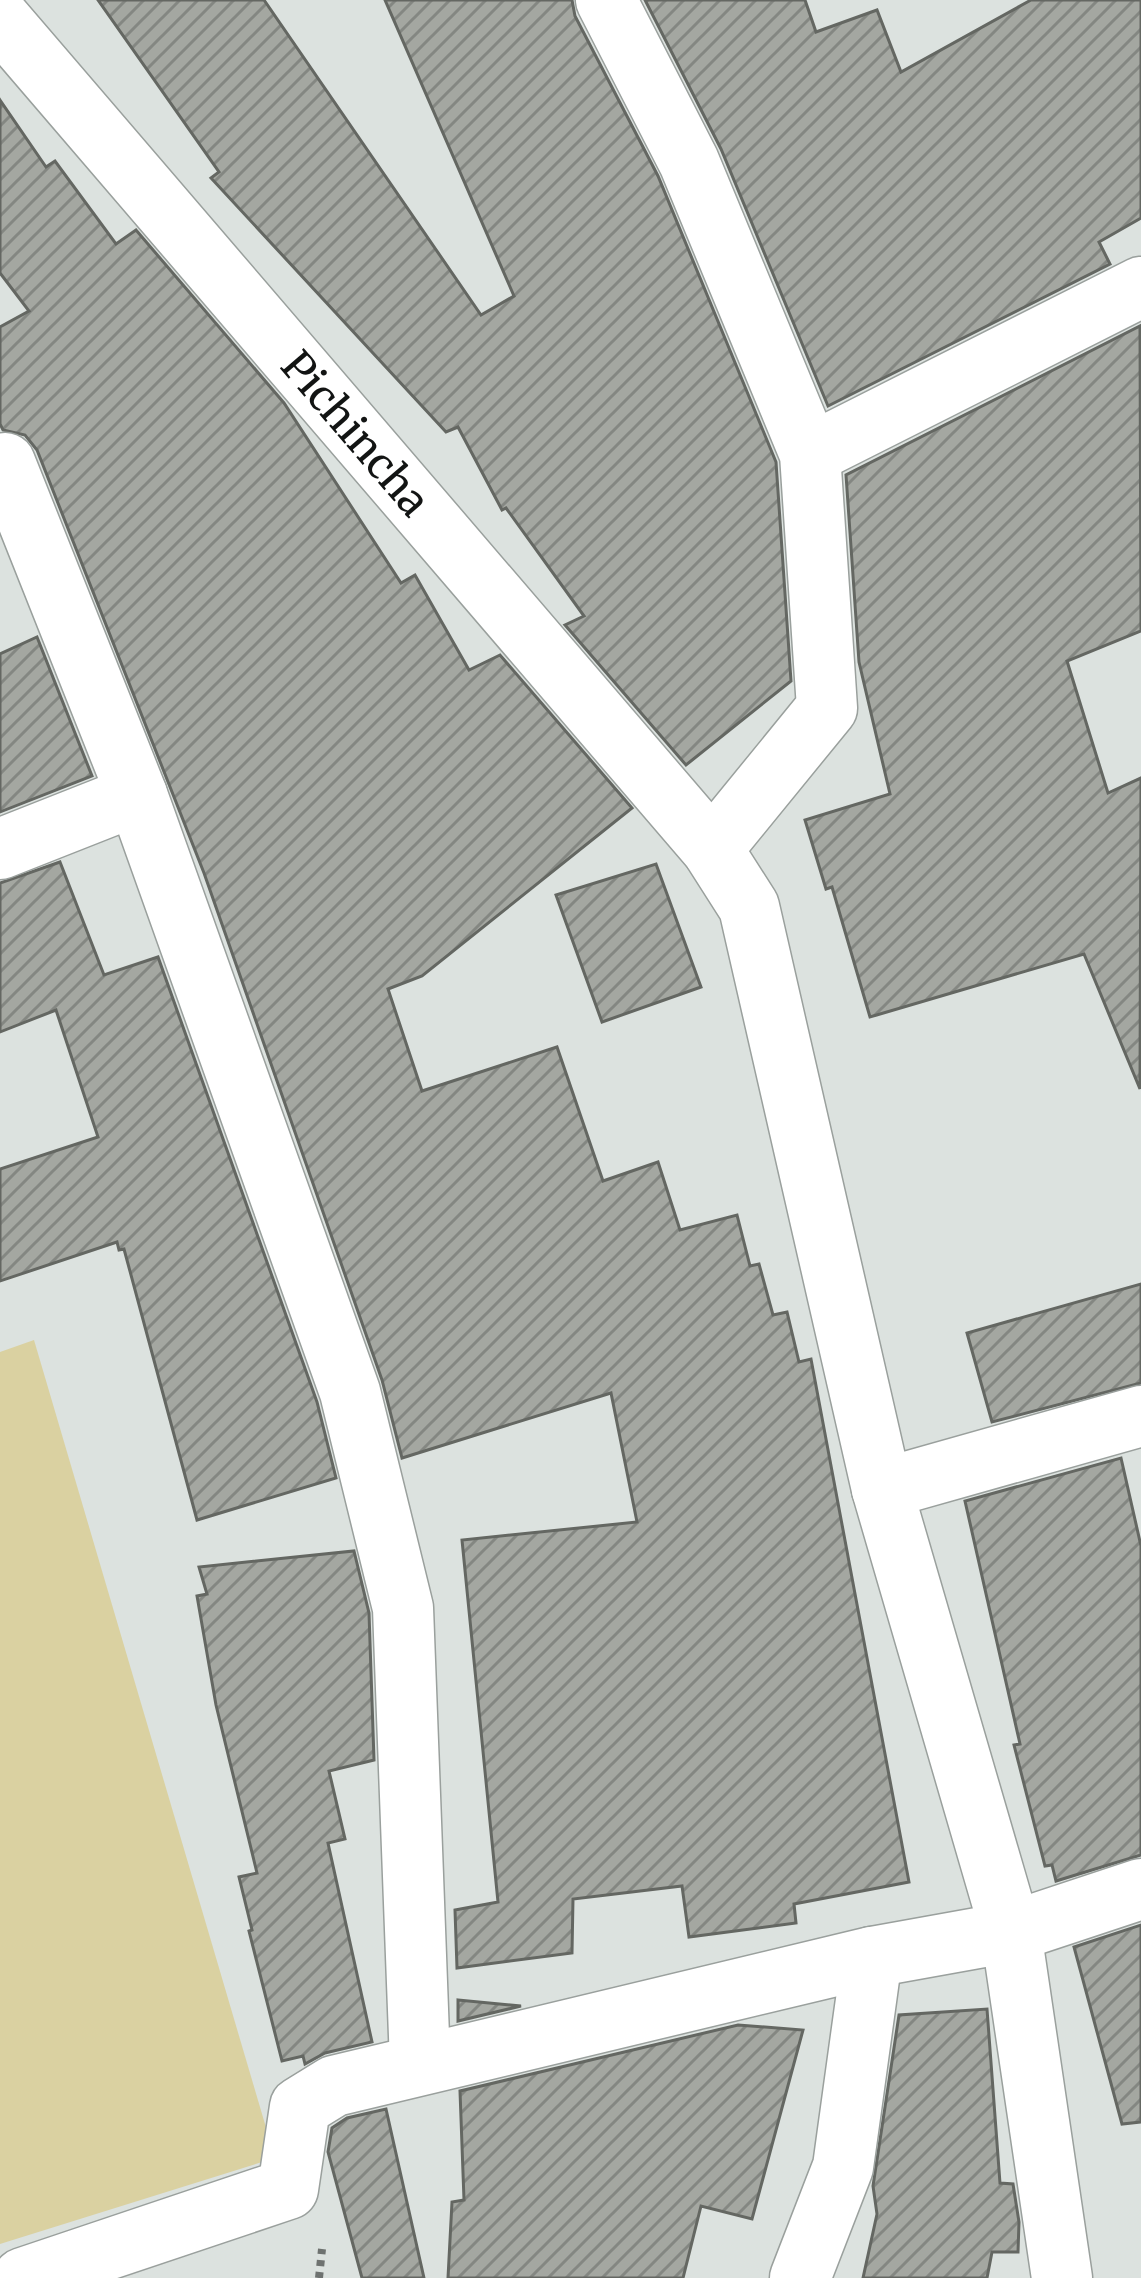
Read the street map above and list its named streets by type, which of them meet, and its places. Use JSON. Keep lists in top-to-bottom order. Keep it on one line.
{"streets":{"street":["Pichincha"]}}
